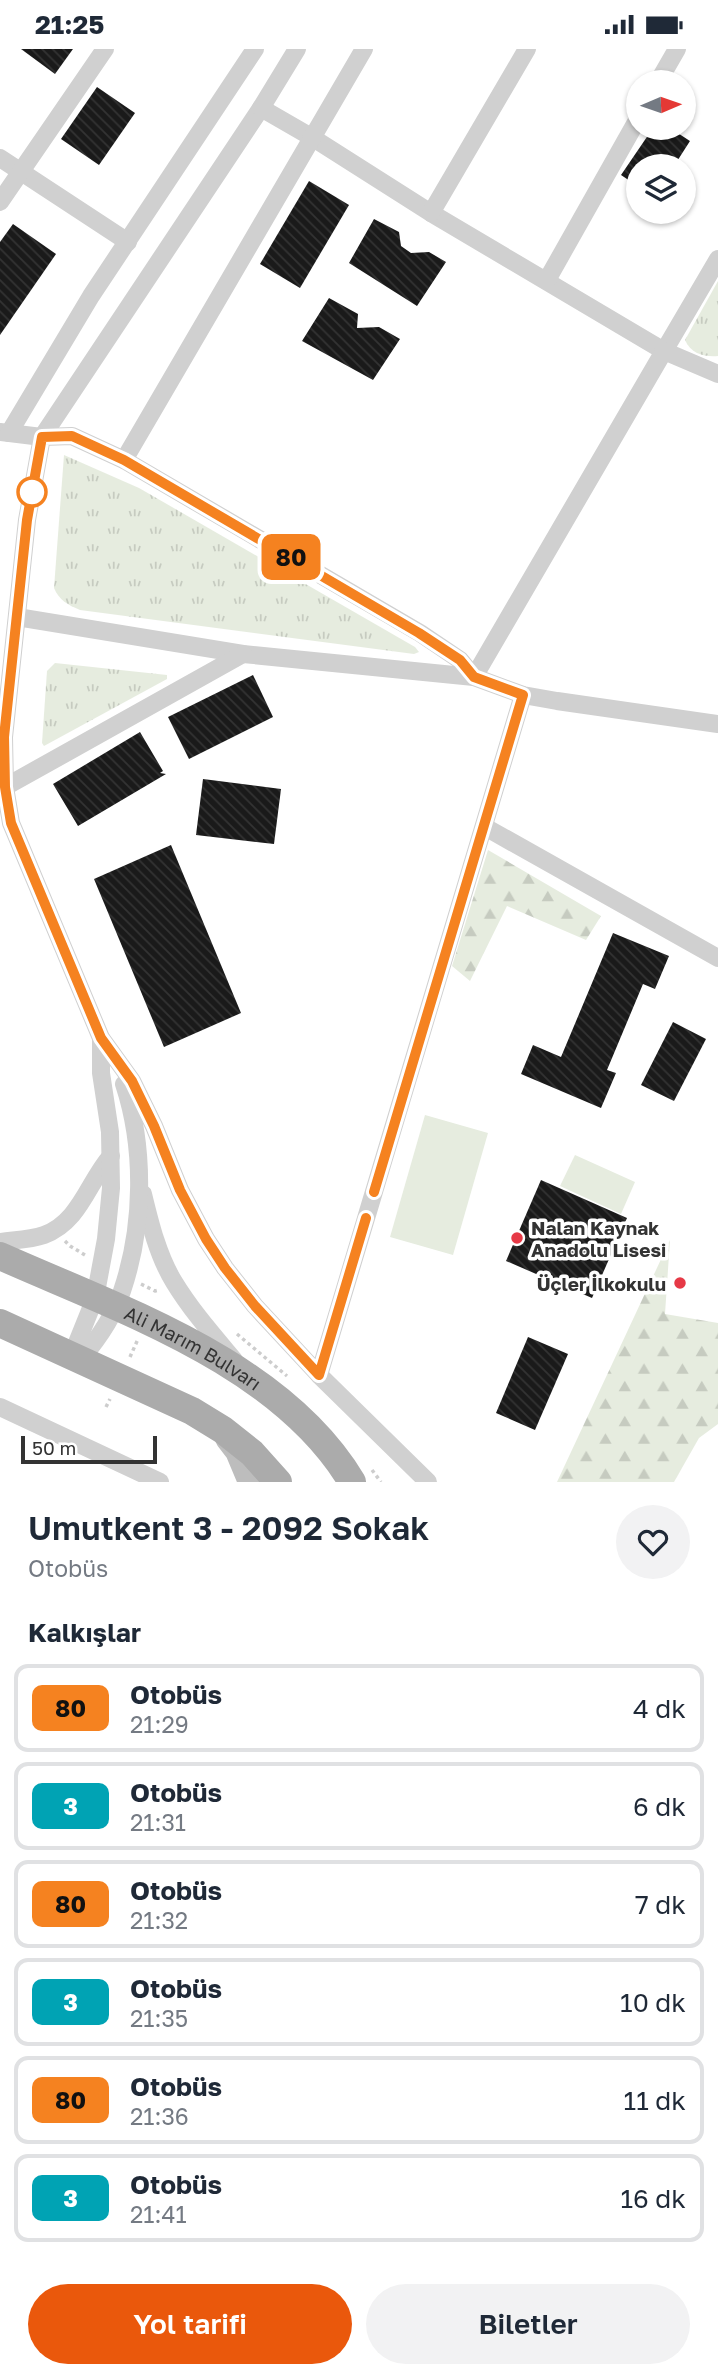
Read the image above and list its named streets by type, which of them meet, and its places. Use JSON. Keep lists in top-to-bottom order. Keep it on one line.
{"streets":{"main road":["Ali Marım Bulvarı"]},"places":["Nalan Kaynak Anadolu Lisesi","Üçler İlkokulu"],"lines":["bus line 80"],"scale_bar":"50 m","north":"right","page":{"status":"21:25","on_map":"80","scale":"50 m","heading":[["Umutkent 3 - 2092 Sokak","Otobüs"],"Kalkışlar"],"list":[{"mark":"80","name":"Otobüs","note":"21:29","value":"4 dk"},{"mark":"3","name":"Otobüs","note":"21:31","value":"6 dk"},{"mark":"80","name":"Otobüs","note":"21:32","value":"7 dk"},{"mark":"3","name":"Otobüs","note":"21:35","value":"10 dk"},{"mark":"80","name":"Otobüs","note":"21:36","value":"11 dk"},{"mark":"3","name":"Otobüs","note":"21:41","value":"16 dk"}],"buttons":["Yol tarifi","Biletler"]}}
